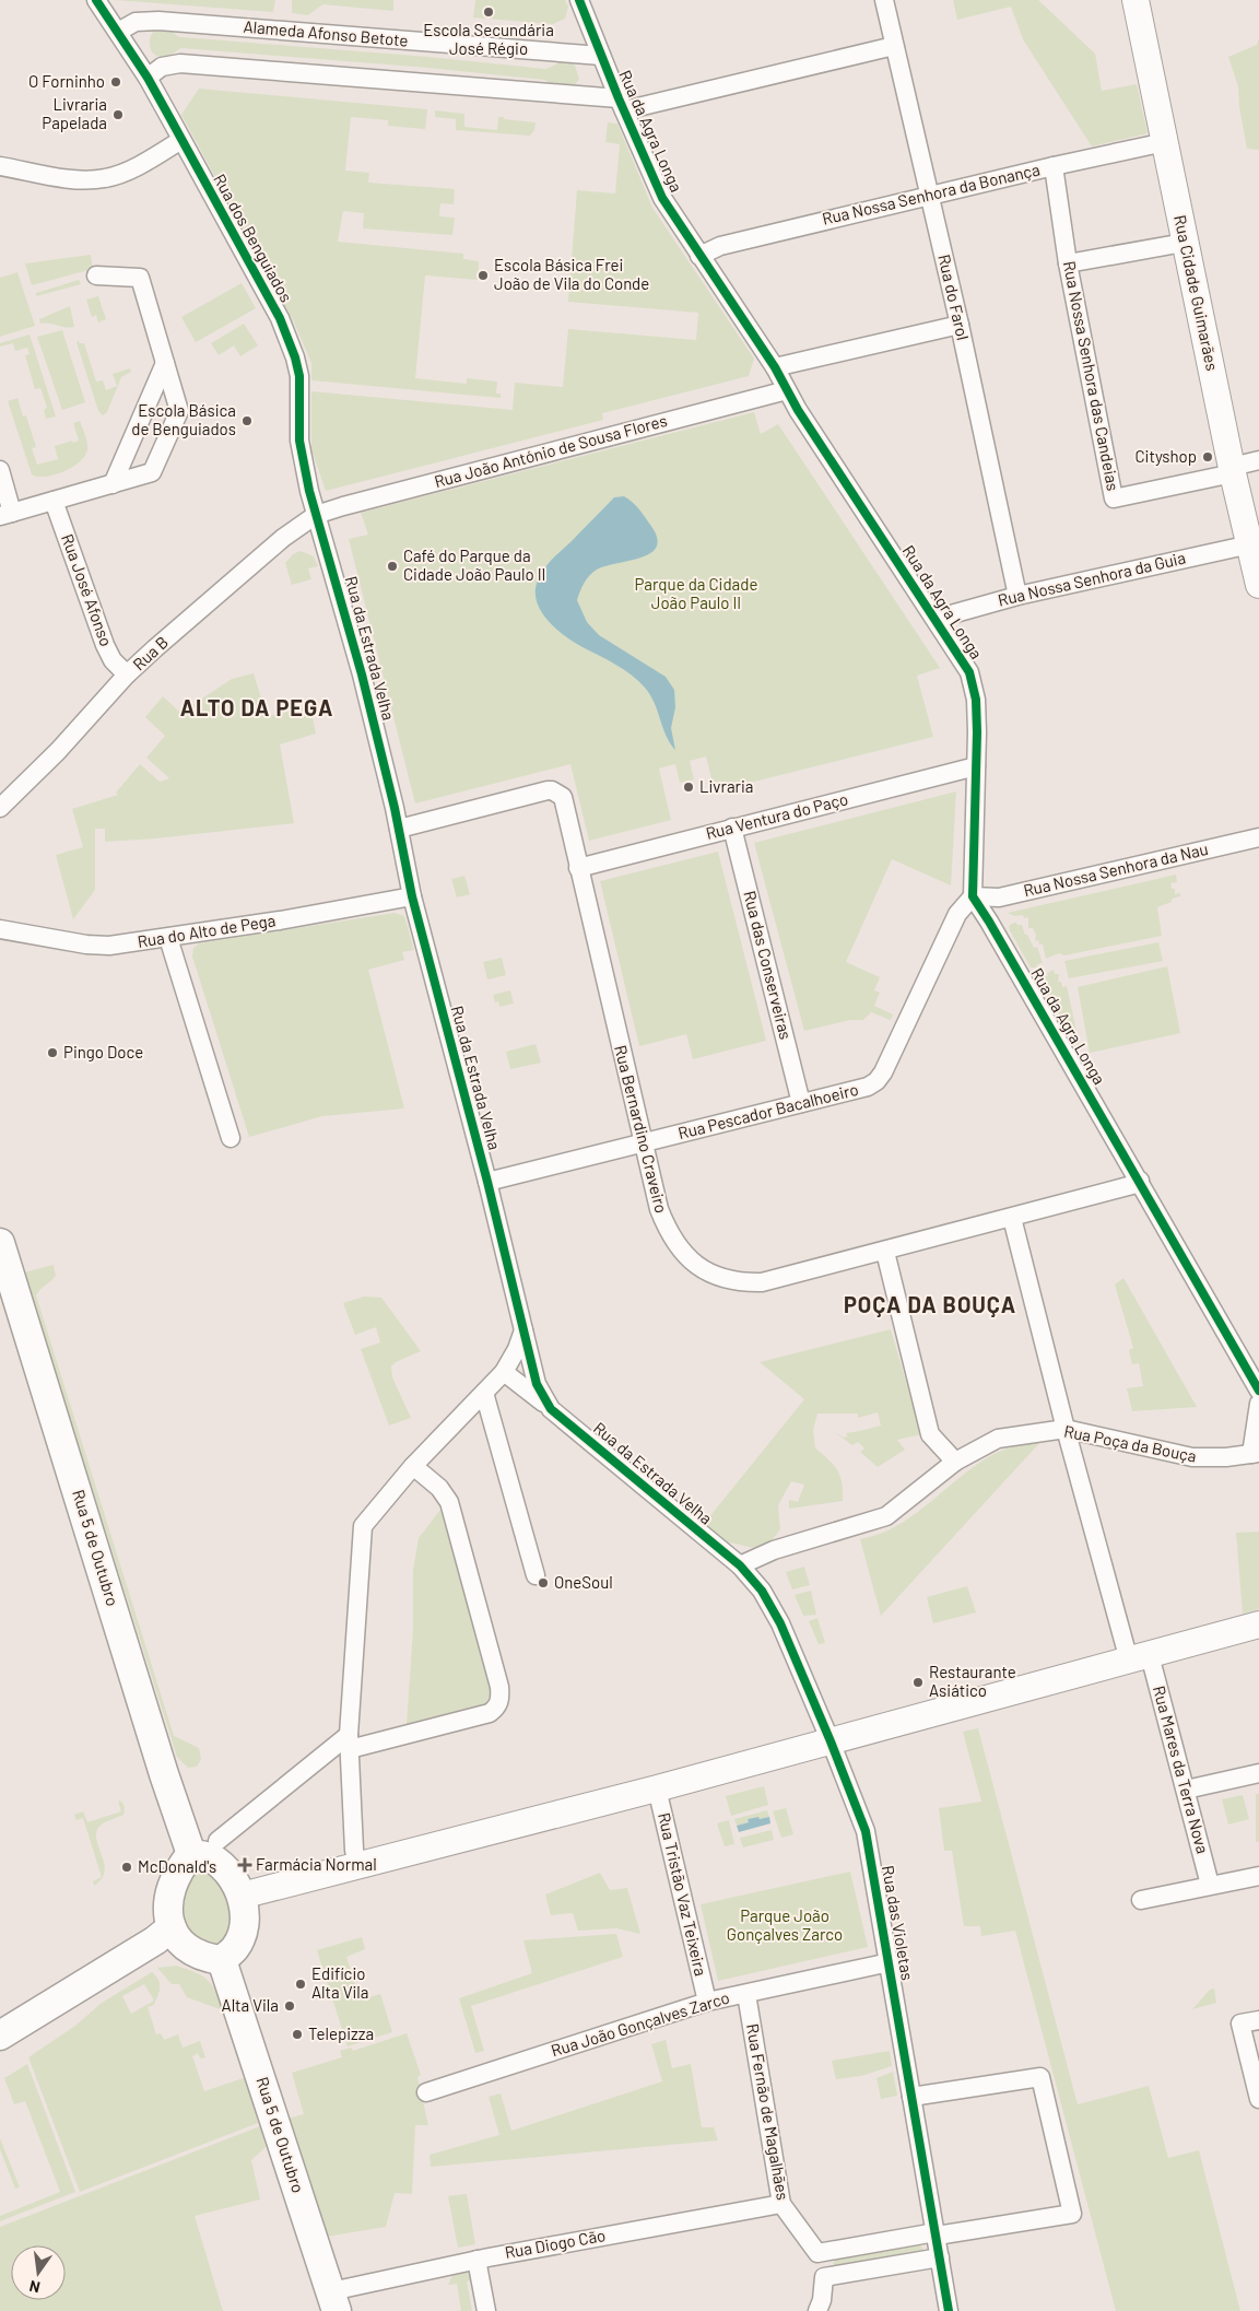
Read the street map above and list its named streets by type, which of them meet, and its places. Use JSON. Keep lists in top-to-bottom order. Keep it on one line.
{"streets":{"main road":["Rua Cidade Guimarães","Rua 5 de Outubro"],"street":["Alameda Afonso Betote","Rua da Agra Longa","Rua Nossa Senhora da Bonança","Rua dos Benguiados","Rua do Farol","Rua Nossa Senhora das Candeias","Rua João António de Sousa Flores","Rua Nossa Senhora da Guia","Rua José Afonso","Rua da Estrada Velha","Rua B","Rua Ventura do Paço","Rua Nossa Senhora da Nau","Rua do Alto de Pega","Rua das Conserveiras","Rua Pescador Bacalhoeiro","Rua Bernardino Craveiro","Rua Poça da Bouça","Rua Mares da Terra Nova","Rua Tristão Vaz Teixeira","Rua das Violetas","Rua João Gonçalves Zarco","Rua Fernão de Magalhães","Rua Diogo Cão"]},"crossings":[["Alameda Afonso Betote","Rua da Agra Longa"],["Alameda Afonso Betote","Rua dos Benguiados"],["Rua da Agra Longa","Rua Nossa Senhora da Bonança"],["Rua da Agra Longa","Rua João António de Sousa Flores"],["Rua da Agra Longa","Rua Nossa Senhora da Guia"],["Rua da Agra Longa","Rua Ventura do Paço"],["Rua da Agra Longa","Rua Nossa Senhora da Nau"],["Rua da Agra Longa","Rua Pescador Bacalhoeiro"],["Rua da Agra Longa","Rua Bernardino Craveiro"],["Rua Nossa Senhora da Bonança","Rua Cidade Guimarães"],["Rua Nossa Senhora da Bonança","Rua do Farol"],["Rua Nossa Senhora da Bonança","Rua Nossa Senhora das Candeias"],["Rua dos Benguiados","Rua João António de Sousa Flores"],["Rua dos Benguiados","Rua da Estrada Velha"],["Rua dos Benguiados","Rua B"],["Rua Cidade Guimarães","Rua Nossa Senhora das Candeias"],["Rua Cidade Guimarães","Rua Nossa Senhora da Guia"],["Rua do Farol","Rua Nossa Senhora da Guia"],["Rua João António de Sousa Flores","Rua da Estrada Velha"],["Rua João António de Sousa Flores","Rua B"],["Rua José Afonso","Rua B"],["Rua da Estrada Velha","Rua B"],["Rua da Estrada Velha","Rua do Alto de Pega"],["Rua da Estrada Velha","Rua Pescador Bacalhoeiro"],["Rua da Estrada Velha","Rua Bernardino Craveiro"],["Rua da Estrada Velha","Rua Poça da Bouça"],["Rua da Estrada Velha","Rua das Violetas"],["Rua Ventura do Paço","Rua das Conserveiras"],["Rua Ventura do Paço","Rua Bernardino Craveiro"],["Rua Nossa Senhora da Nau","Rua Pescador Bacalhoeiro"],["Rua das Conserveiras","Rua Pescador Bacalhoeiro"],["Rua Pescador Bacalhoeiro","Rua Bernardino Craveiro"],["Rua Bernardino Craveiro","Rua Mares da Terra Nova"],["Rua Poça da Bouça","Rua Mares da Terra Nova"],["Rua Poça da Bouça","Rua das Violetas"],["Rua 5 de Outubro","Rua Diogo Cão"],["Rua Tristão Vaz Teixeira","Rua João Gonçalves Zarco"],["Rua das Violetas","Rua João Gonçalves Zarco"],["Rua João Gonçalves Zarco","Rua Fernão de Magalhães"],["Rua Fernão de Magalhães","Rua Diogo Cão"]],"districts":["ALTO DA PEGA","POÇA DA BOUÇA"],"parks":["Parque da Cidade João Paulo II","Parque João Gonçalves Zarco"],"places":{"other":["Escola Secundária José Régio","O Forninho","Livraria Papelada","Escola Básica Frei João de Vila do Conde","Escola Básica de Benguiados","Cityshop","Café do Parque da Cidade João Paulo II","Livraria","Pingo Doce","OneSoul","Restaurante Asiático","McDonald's","Edifício Alta Vila","Alta Vila","Telepizza"],"health":["Farmácia Normal"]},"north":"bottom"}
